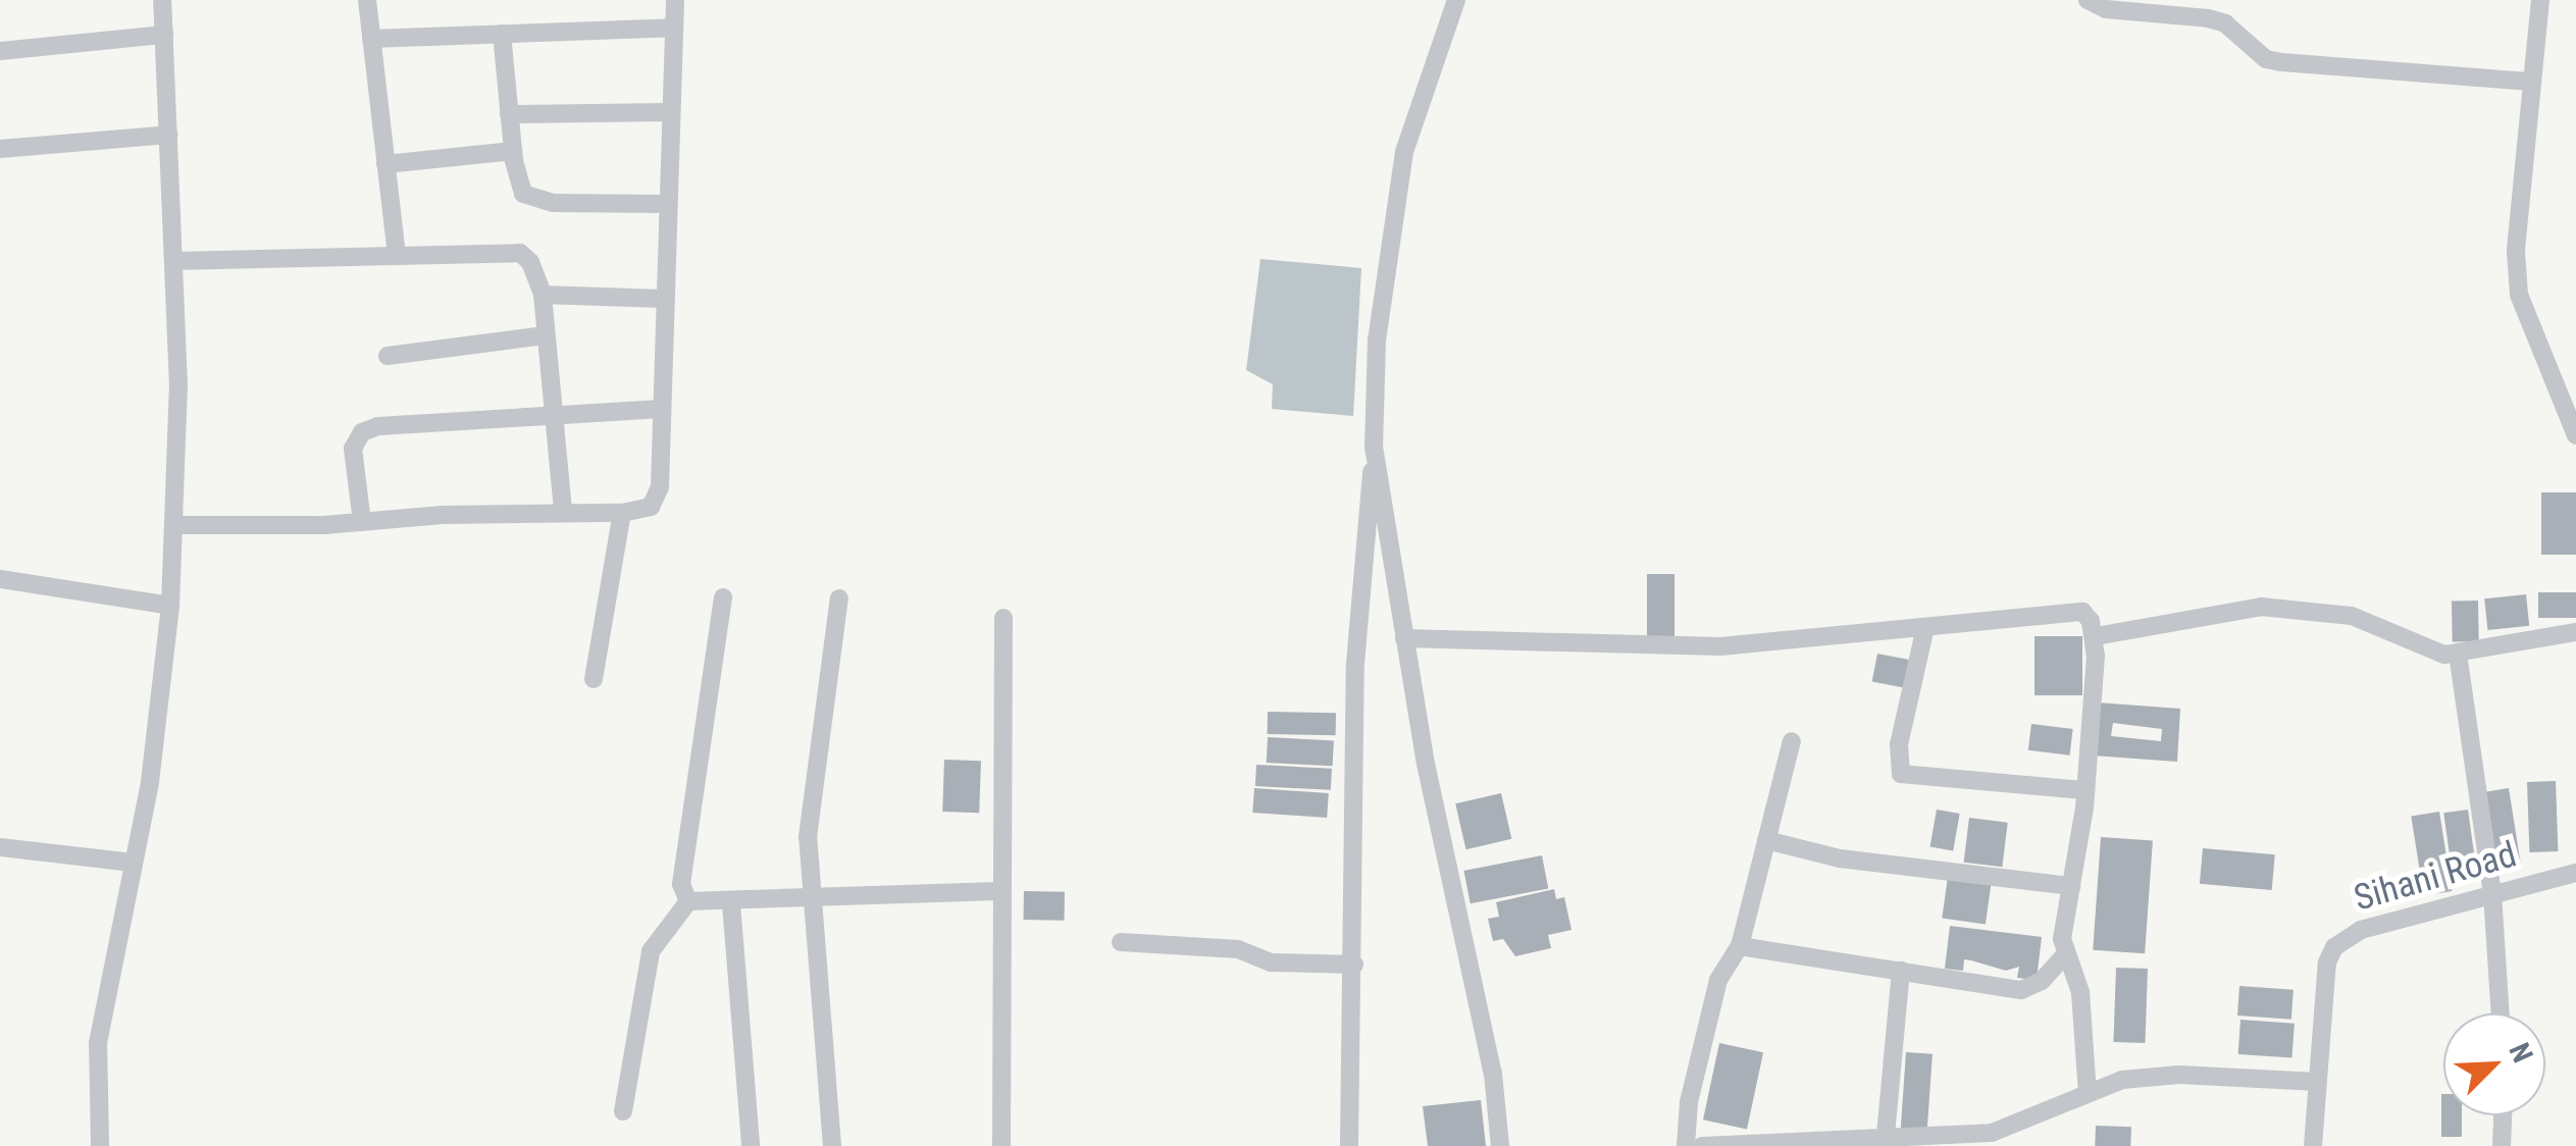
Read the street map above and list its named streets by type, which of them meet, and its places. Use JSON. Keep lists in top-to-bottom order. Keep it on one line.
{"streets":{"street":["Sihani Road"]},"north":"top right"}
